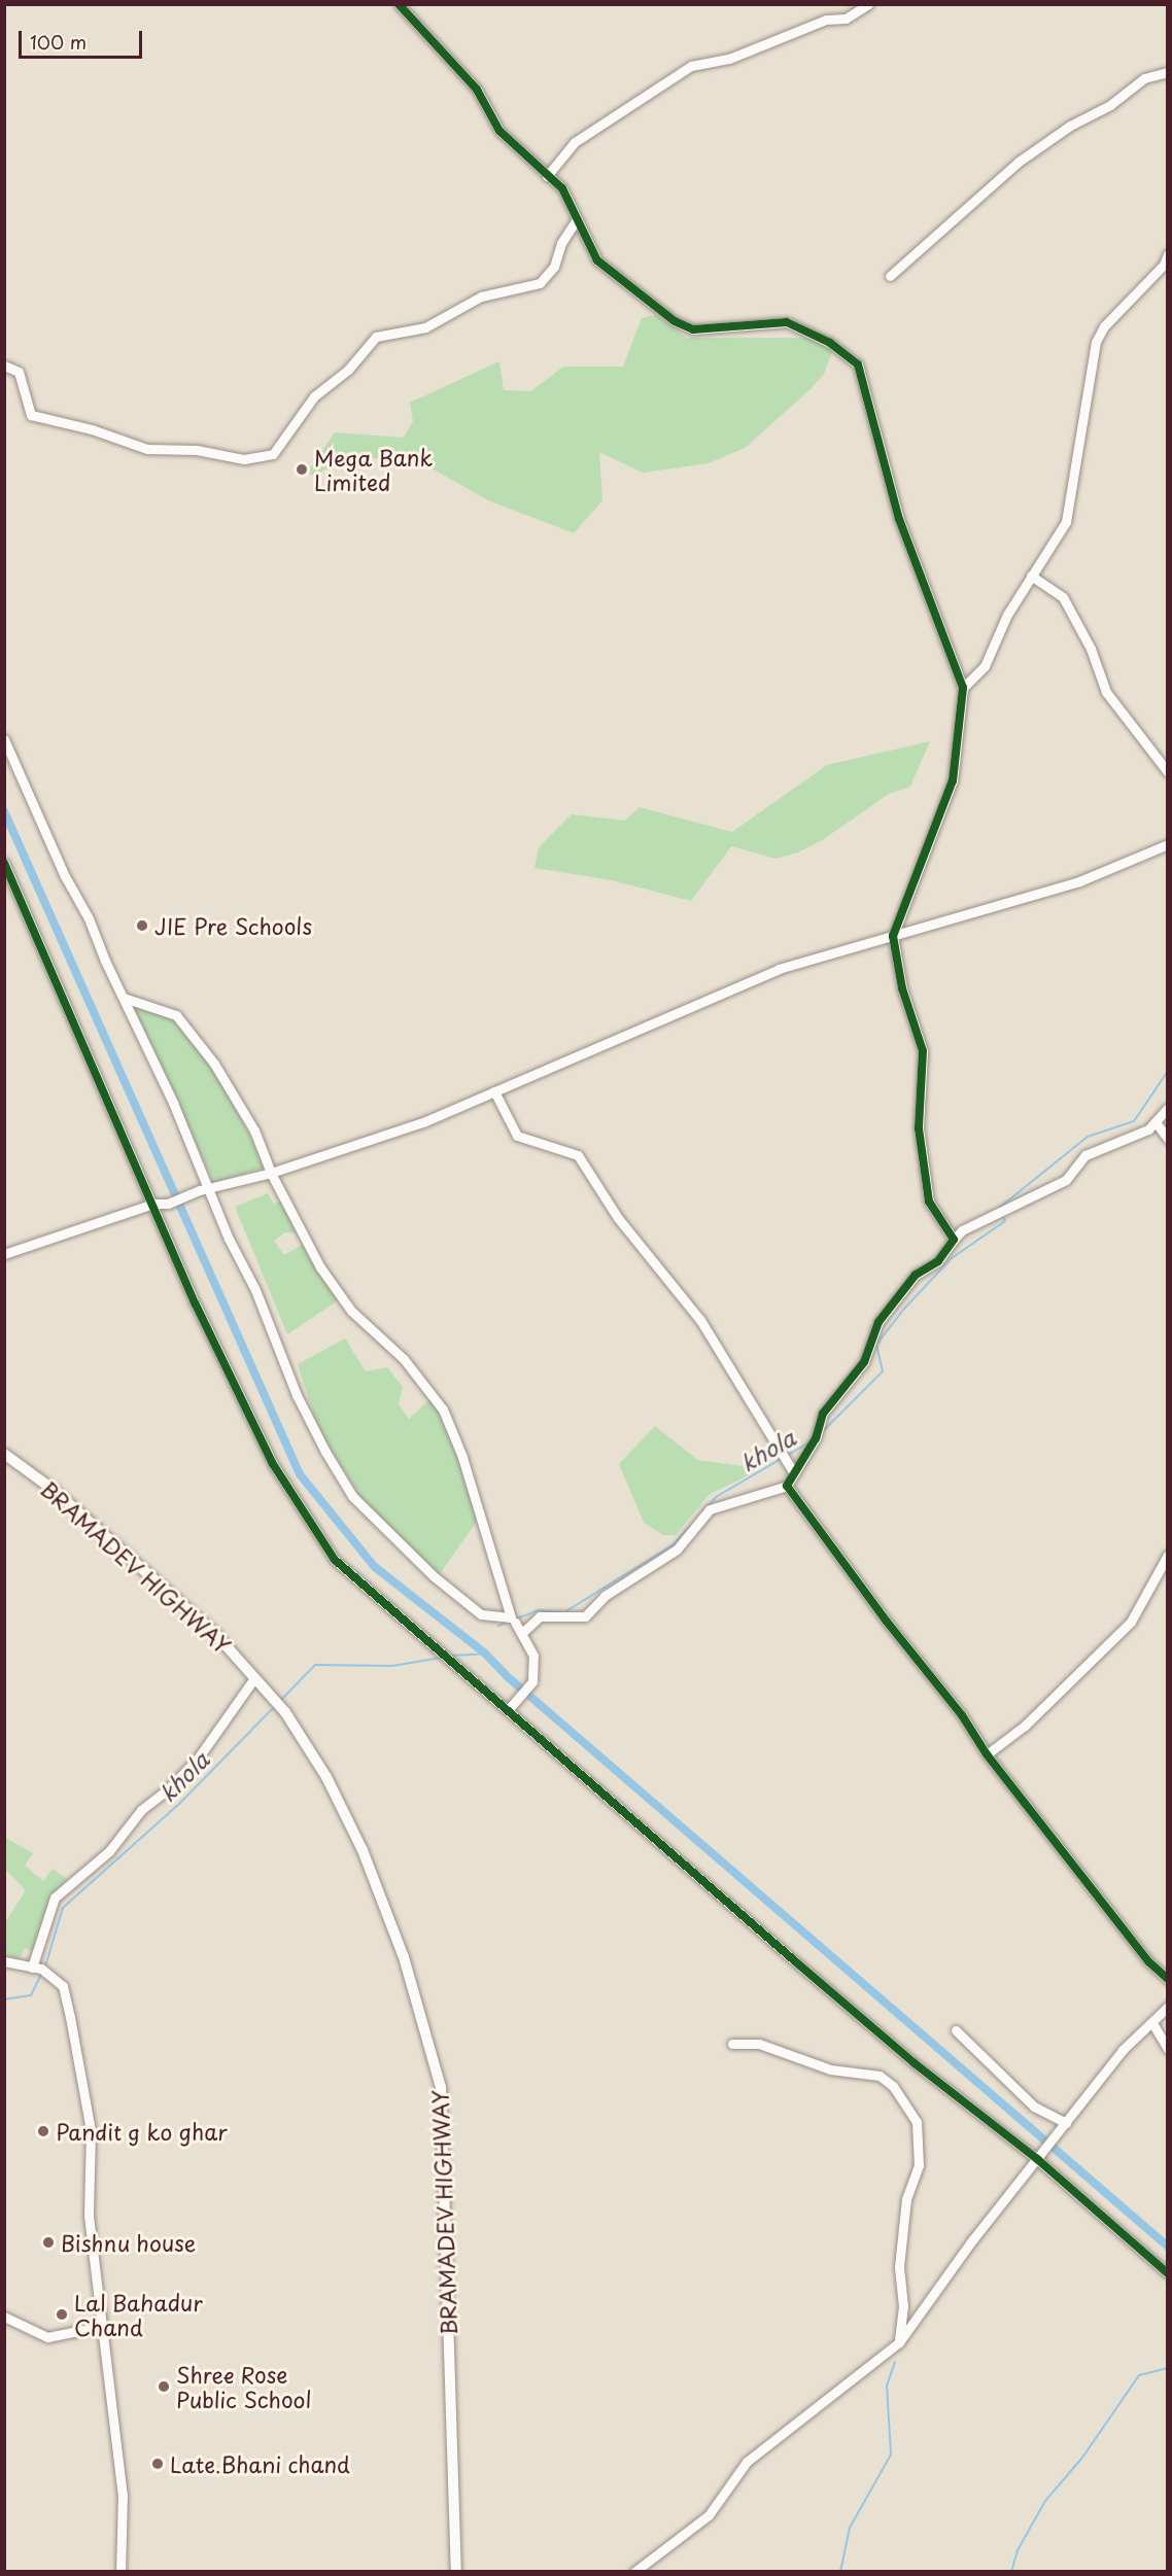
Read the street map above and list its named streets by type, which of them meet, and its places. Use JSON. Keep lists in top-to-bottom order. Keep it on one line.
{"streets":{"street":["BRAMADEV HIGHWAY"]},"water":["khola"],"places":["Mega Bank Limited","JIE Pre Schools","Pandit g ko ghar","Bishnu house","Lal Bahadur Chand","Shree Rose Public School","Late.Bhani chand"],"scale_bar":"100 m"}
